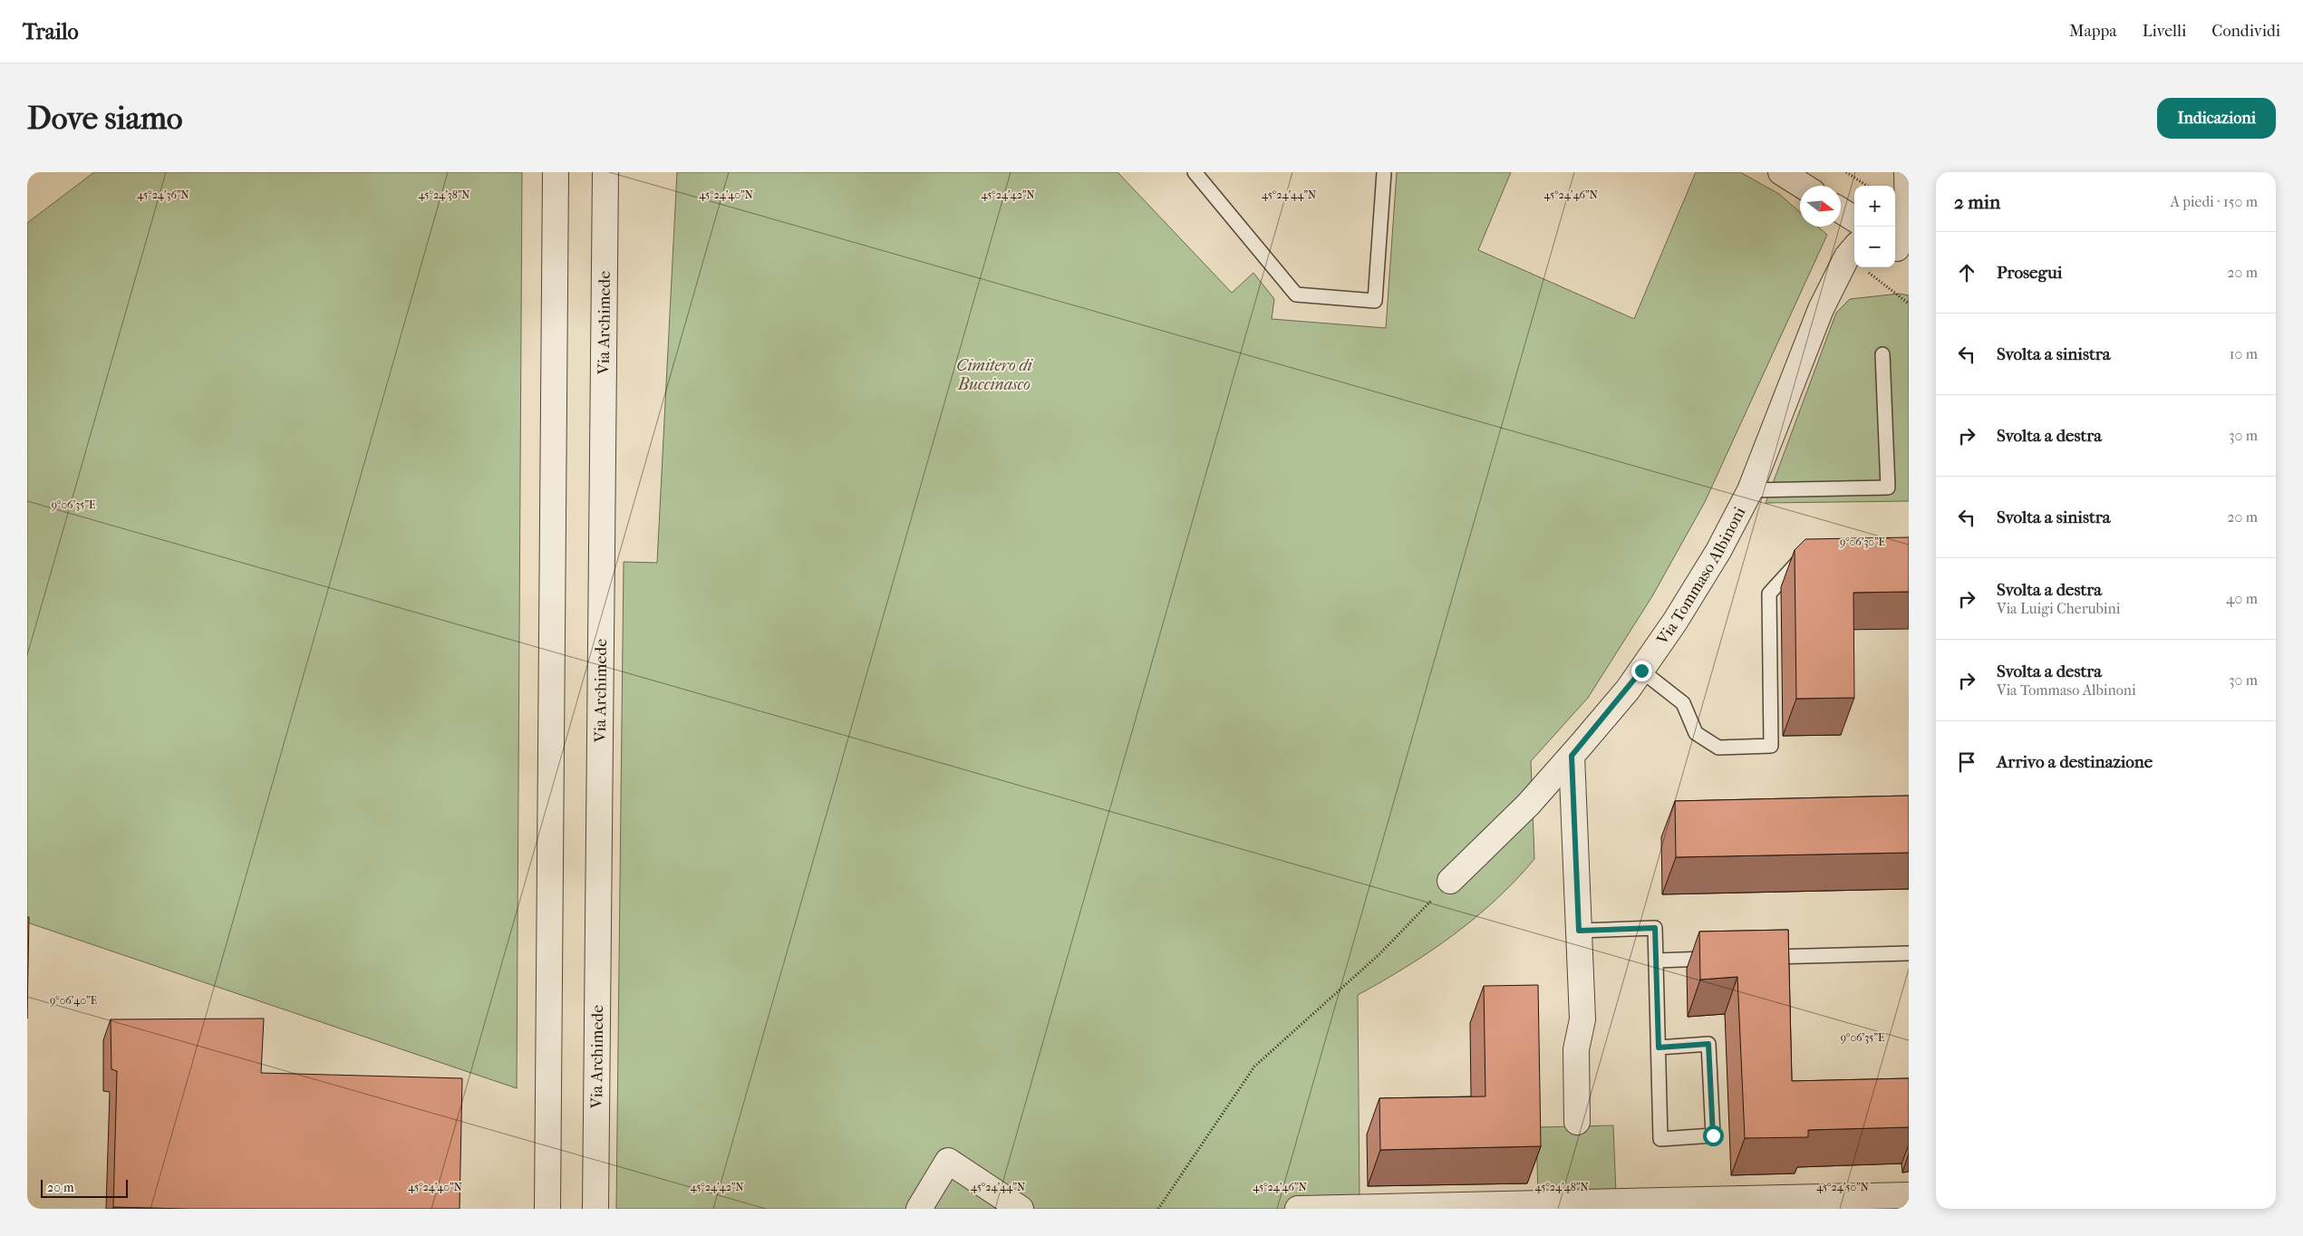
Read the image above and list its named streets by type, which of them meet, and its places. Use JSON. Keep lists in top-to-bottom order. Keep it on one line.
{"streets":{"street":["Via Archimede","Via Tommaso Albinoni"]},"parks":["Cimitero di Buccinasco"],"scale_bar":"20 m","north":"right","page":{"header":"Trailo","nav":["Mappa","Livelli","Condividi"],"buttons":"Indicazioni","title":"Dove siamo","heading":["2 min","A piedi · 150 m"],"map_buttons":["+","−"],"list":[["Prosegui","20 m"],["Svolta a sinistra","10 m"],["Svolta a destra","30 m"],["Svolta a sinistra","20 m"],["Svolta a destra","Via Luigi Cherubini","40 m"],["Svolta a destra","Via Tommaso Albinoni","30 m"],"Arrivo a destinazione"],"scale":"20 m"},"coordinates":["45°24'36\"N","45°24'38\"N","45°24'40\"N","45°24'42\"N","45°24'44\"N","45°24'46\"N","9°06'35\"E","9°06'30\"E","9°06'40\"E","45°24'48\"N","45°24'50\"N"]}
